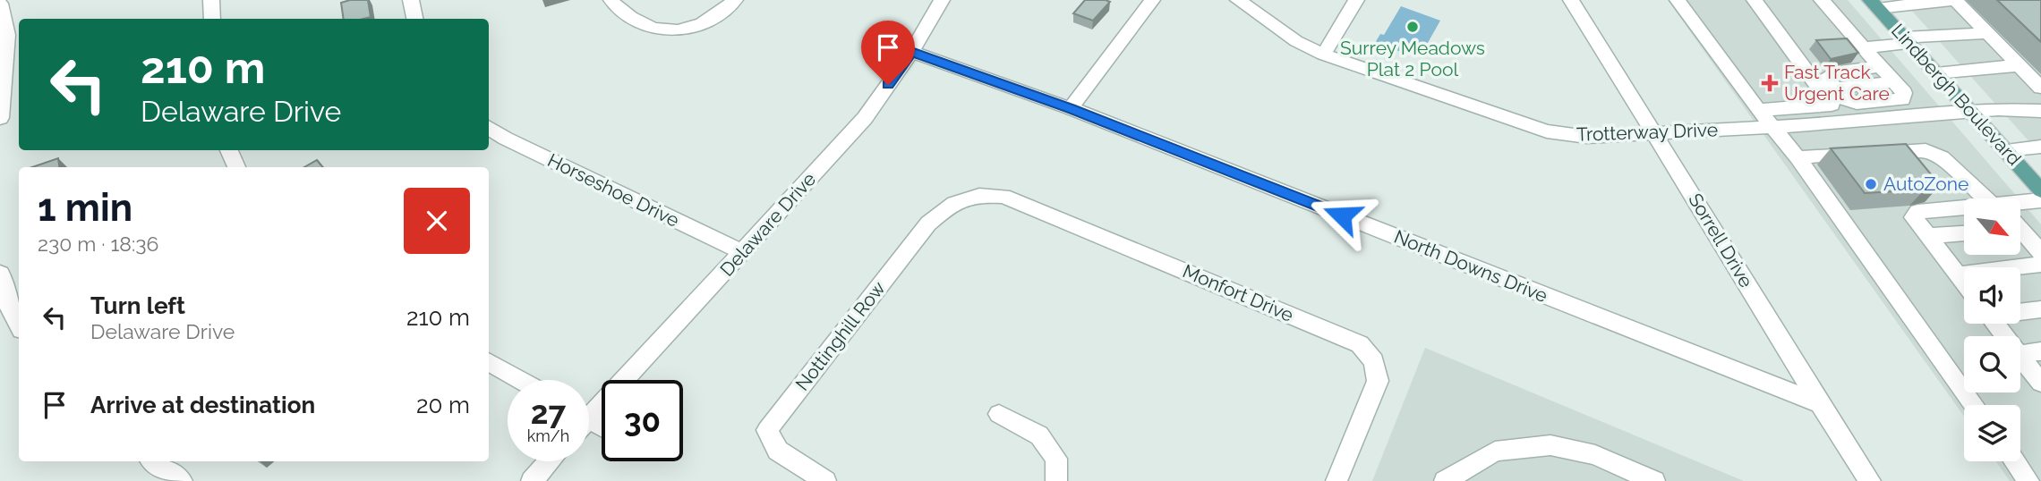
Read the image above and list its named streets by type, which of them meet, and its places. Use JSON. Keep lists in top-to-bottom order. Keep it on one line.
{"streets":{"main road":["Lindbergh Boulevard"],"street":["Trotterway Drive","Horseshoe Drive","Delaware Drive","Sorrell Drive","North Downs Drive","Monfort Drive","Nottinghill Row"]},"crossings":[["Lindbergh Boulevard","Trotterway Drive"],["Trotterway Drive","Sorrell Drive"],["Horseshoe Drive","Delaware Drive"],["Delaware Drive","North Downs Drive"],["Sorrell Drive","North Downs Drive"],["Monfort Drive","Nottinghill Row"]],"places":{"other":["Surrey Meadows Plat 2 Pool","AutoZone"],"health":["Fast Track Urgent Care"]},"north":"bottom right","page":{"turn":["210 m","Delaware Drive"],"heading":["1 min","230 m · 18:36"],"list":[{"name":"Turn left","note":"Delaware Drive","value":"210 m"},{"name":"Arrive at destination","value":"20 m"}],"speed":"27 km/h","limit":"30"}}
